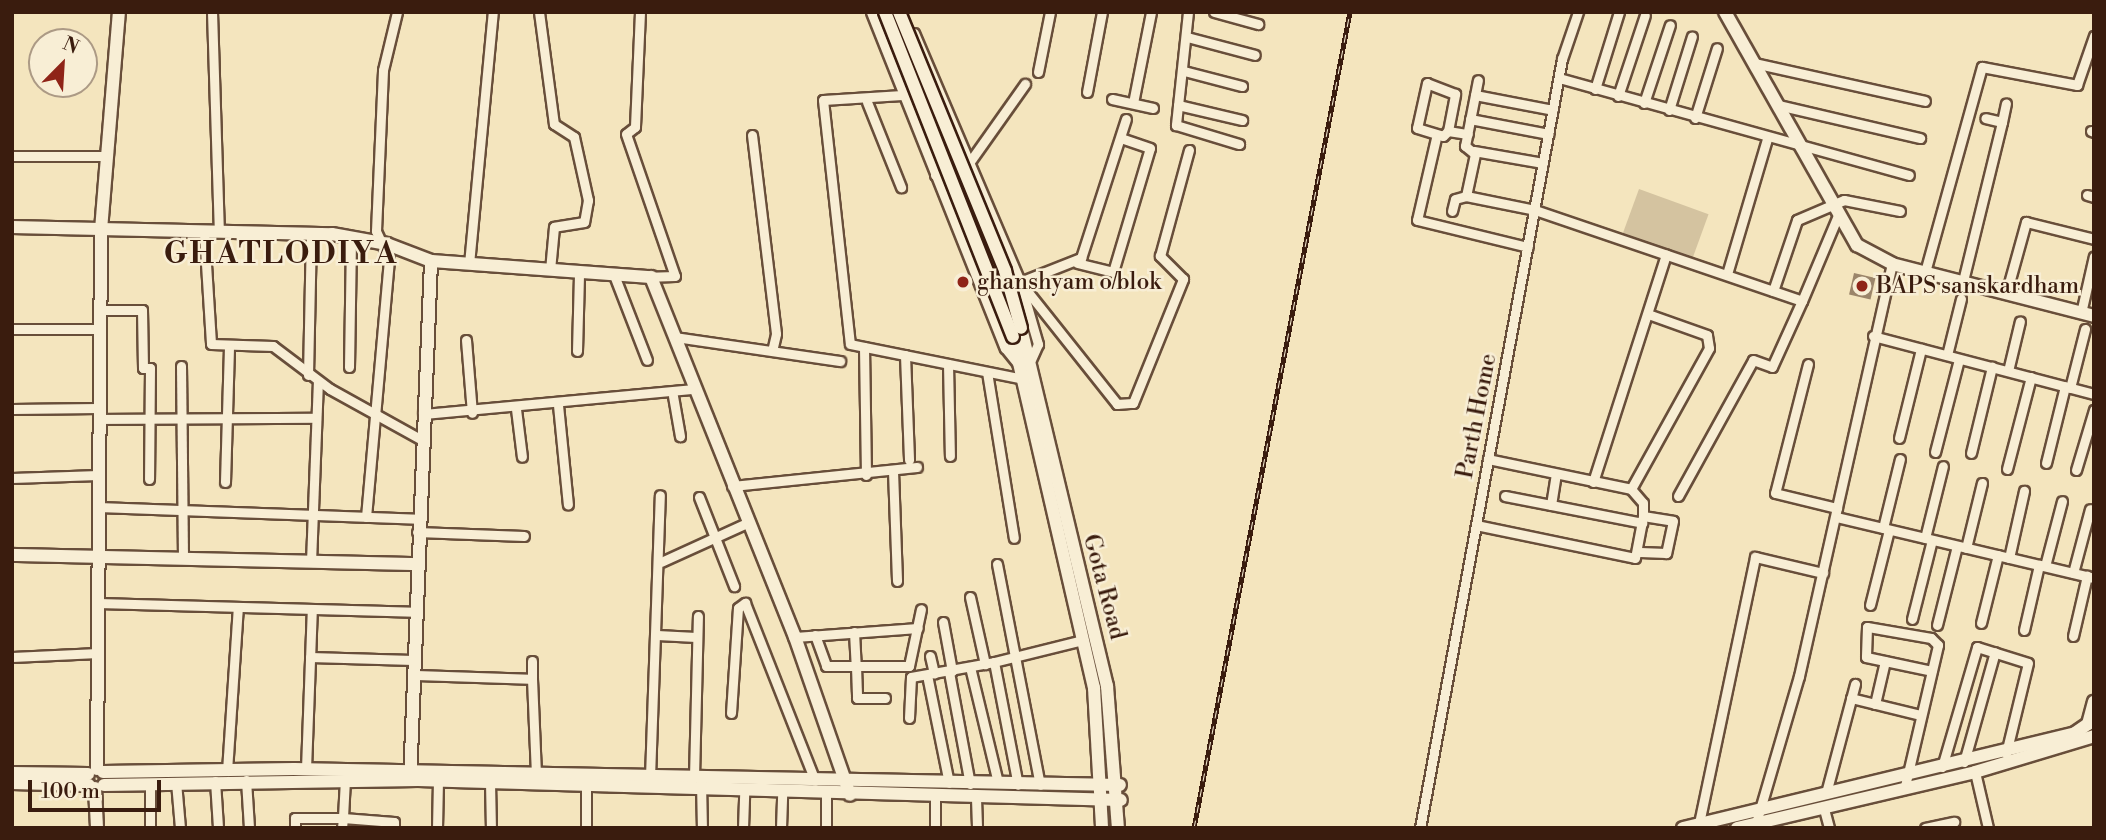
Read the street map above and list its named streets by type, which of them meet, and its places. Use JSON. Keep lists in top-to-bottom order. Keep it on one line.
{"streets":{"street":["Parth Home","Gota Road"]},"districts":["GHATLODIYA"],"places":["ghanshyam o/blok","BAPS sanskardham"],"scale_bar":"100 m","north":"top right"}
